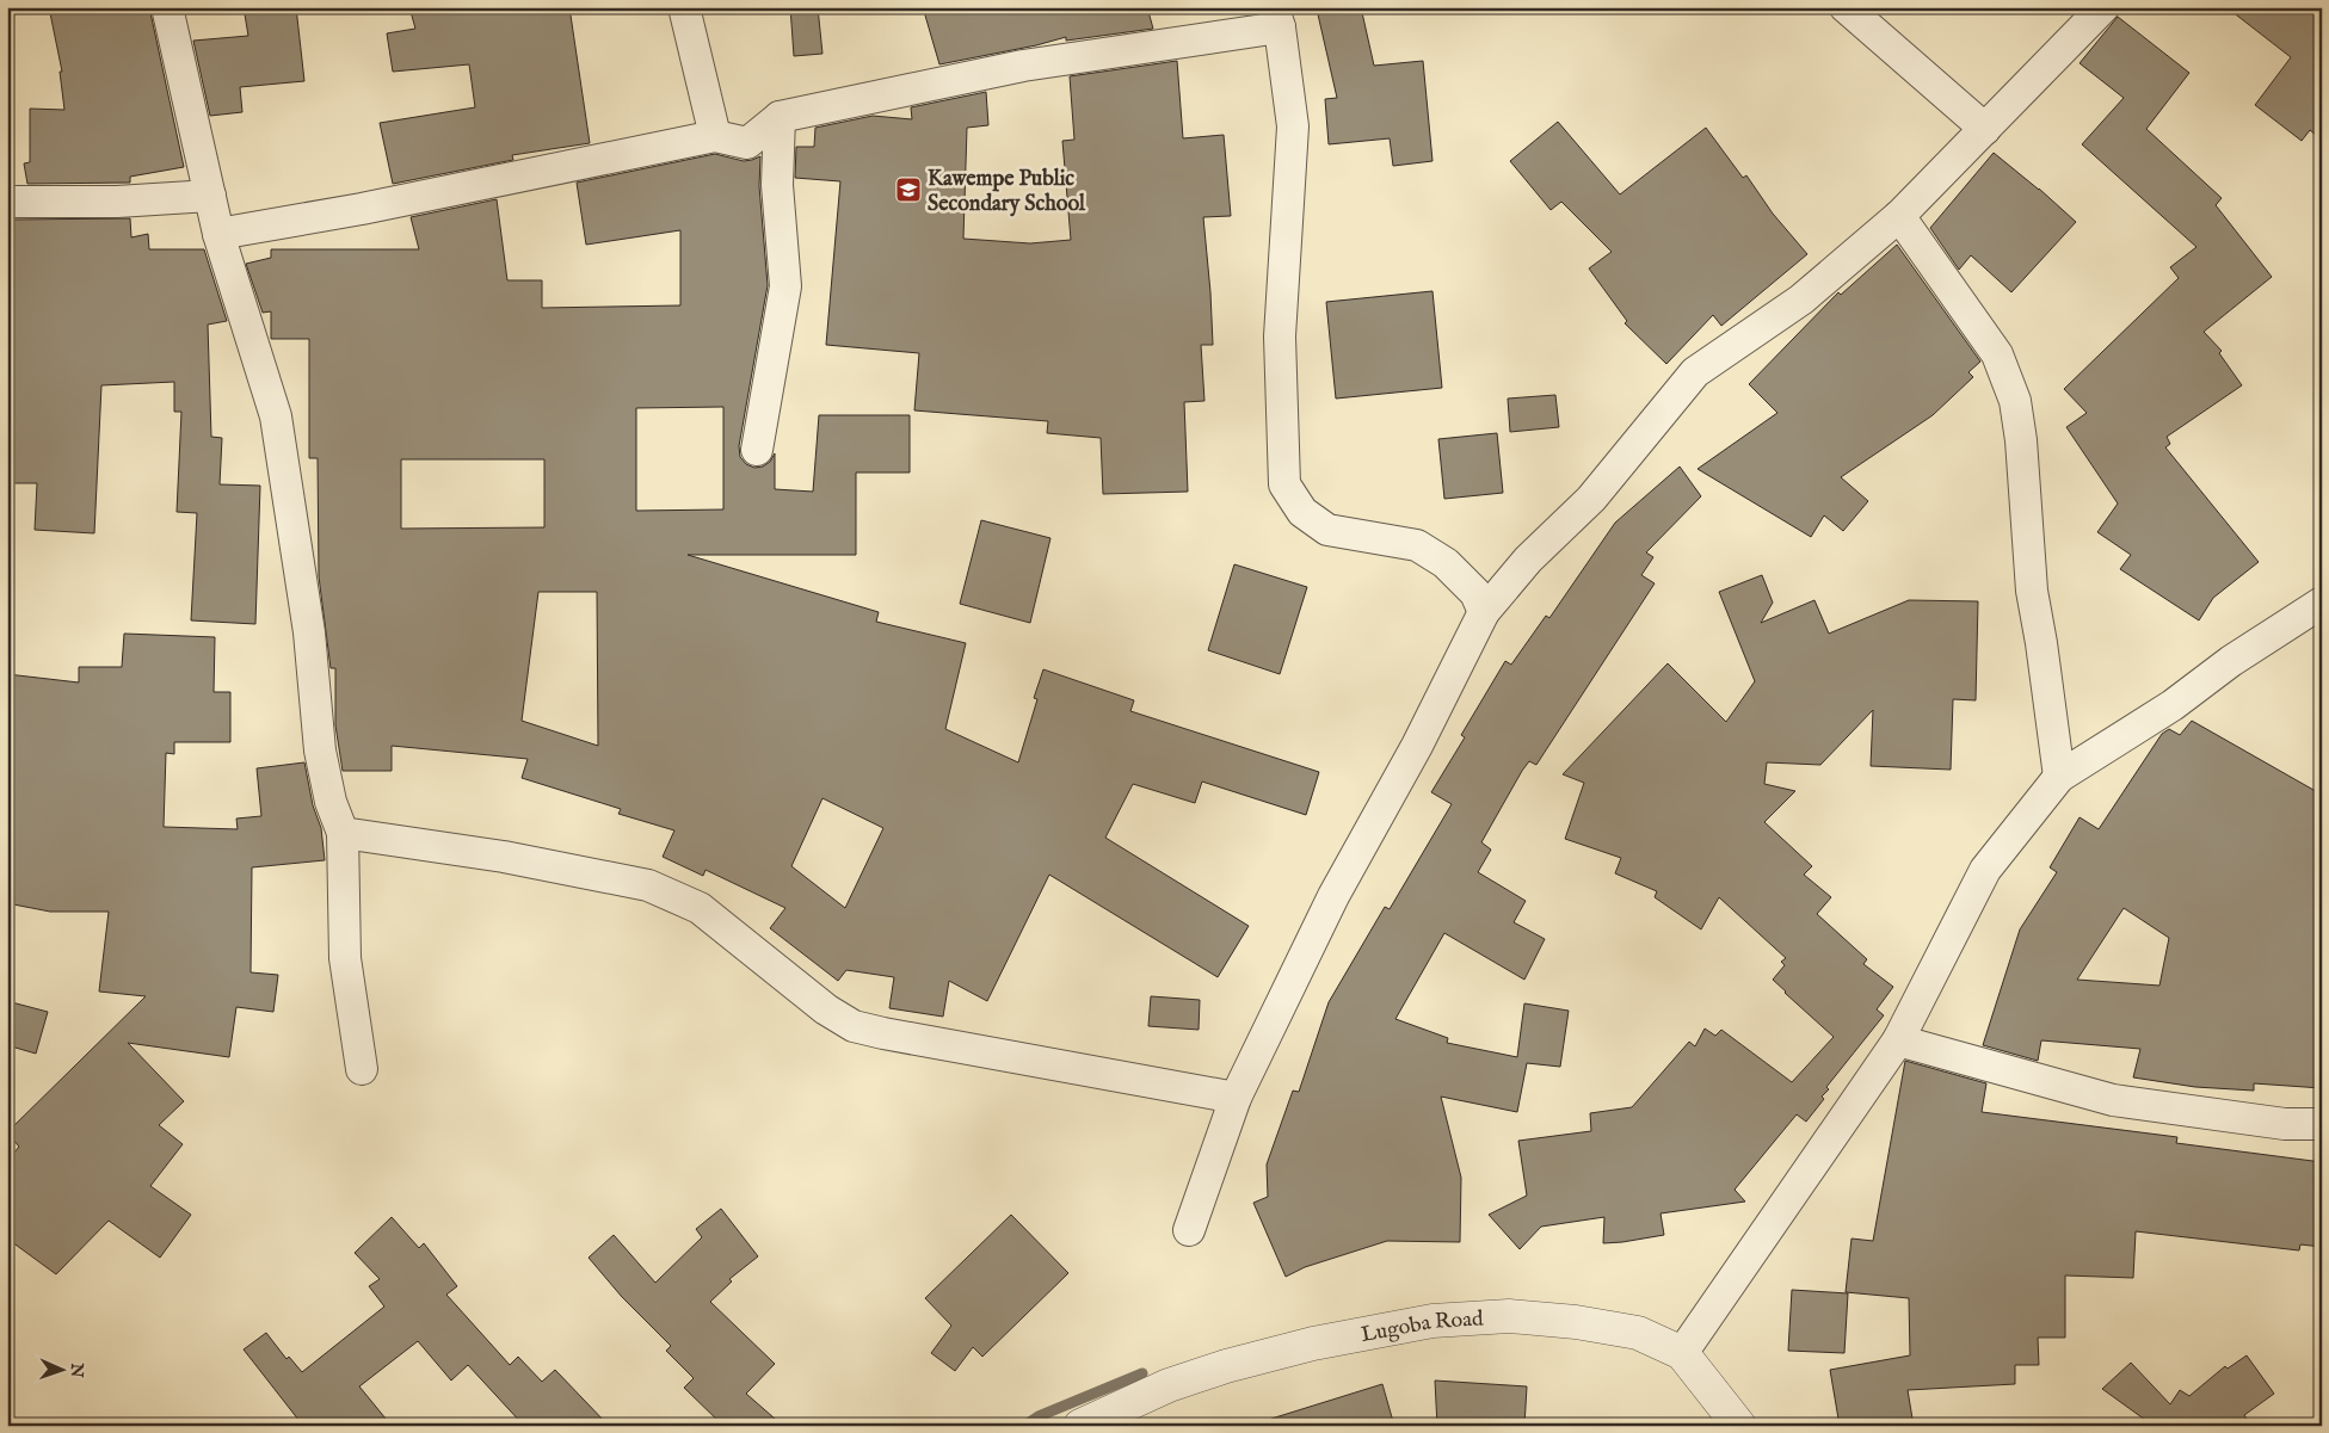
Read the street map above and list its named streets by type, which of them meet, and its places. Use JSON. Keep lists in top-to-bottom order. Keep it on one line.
{"streets":{"street":["Lugoba Road"]},"places":{"school or university":["Kawempe Public Secondary School"]},"north":"right"}
